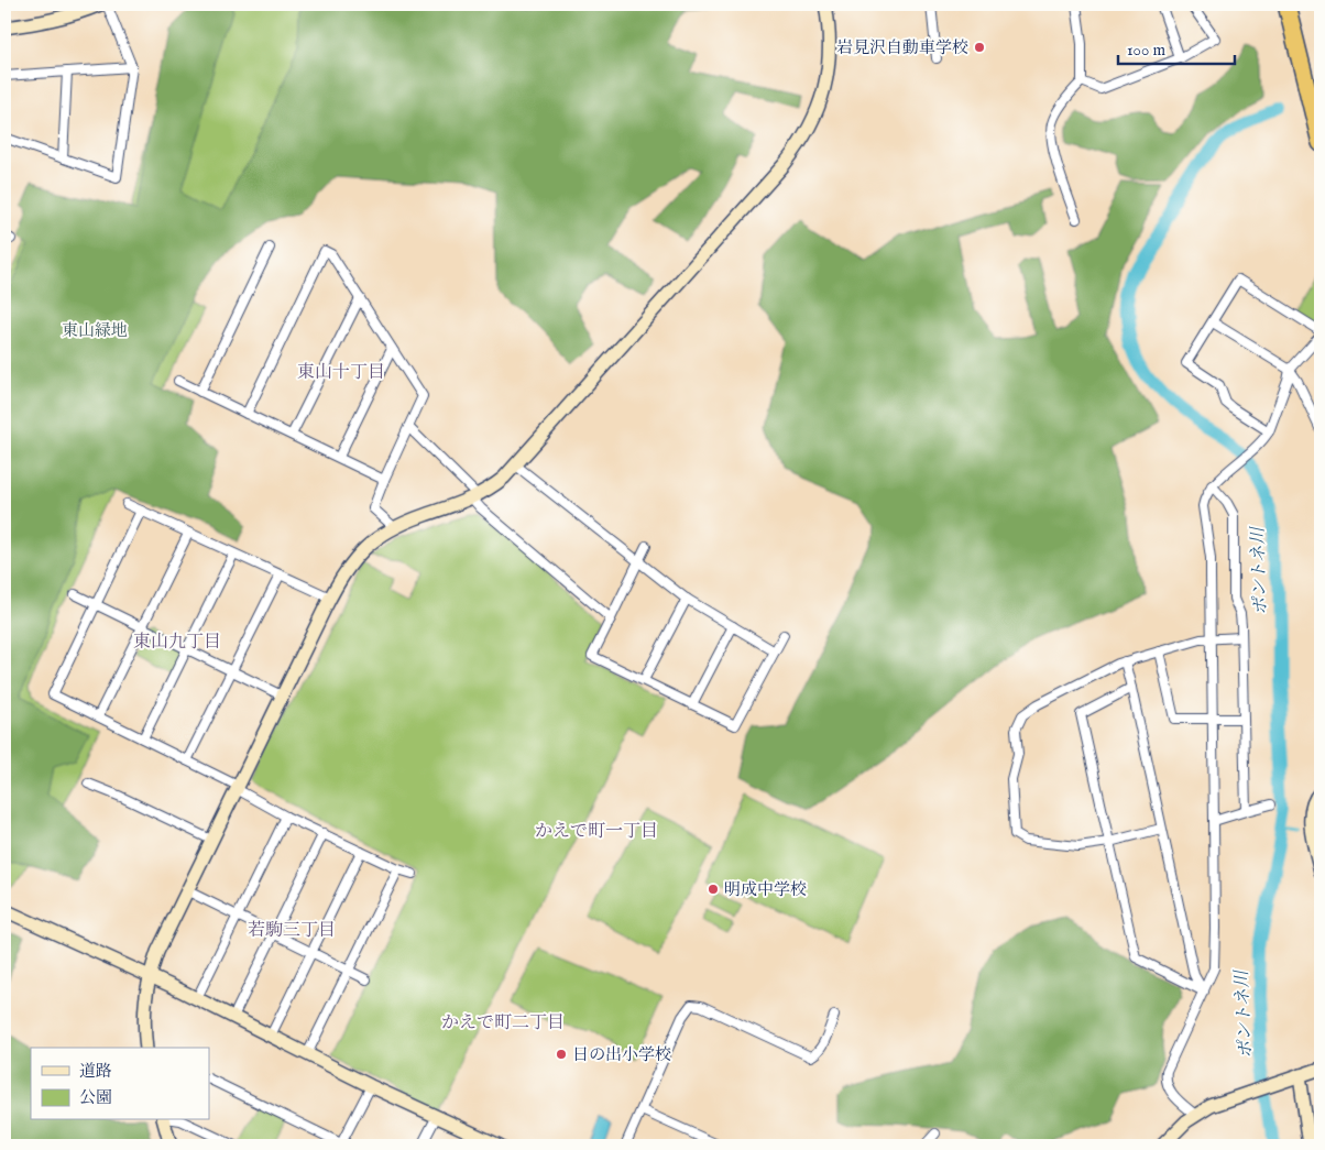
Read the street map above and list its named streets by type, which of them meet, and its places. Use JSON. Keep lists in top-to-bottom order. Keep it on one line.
{"districts":["東山十丁目","東山九丁目","かえで町一丁目","若駒三丁目","かえで町二丁目"],"water":["ポントネ川"],"parks":["東山緑地"],"places":["岩見沢自動車学校","明成中学校","日の出小学校"],"legend":["道路","公園"],"scale_bar":"100 m"}
